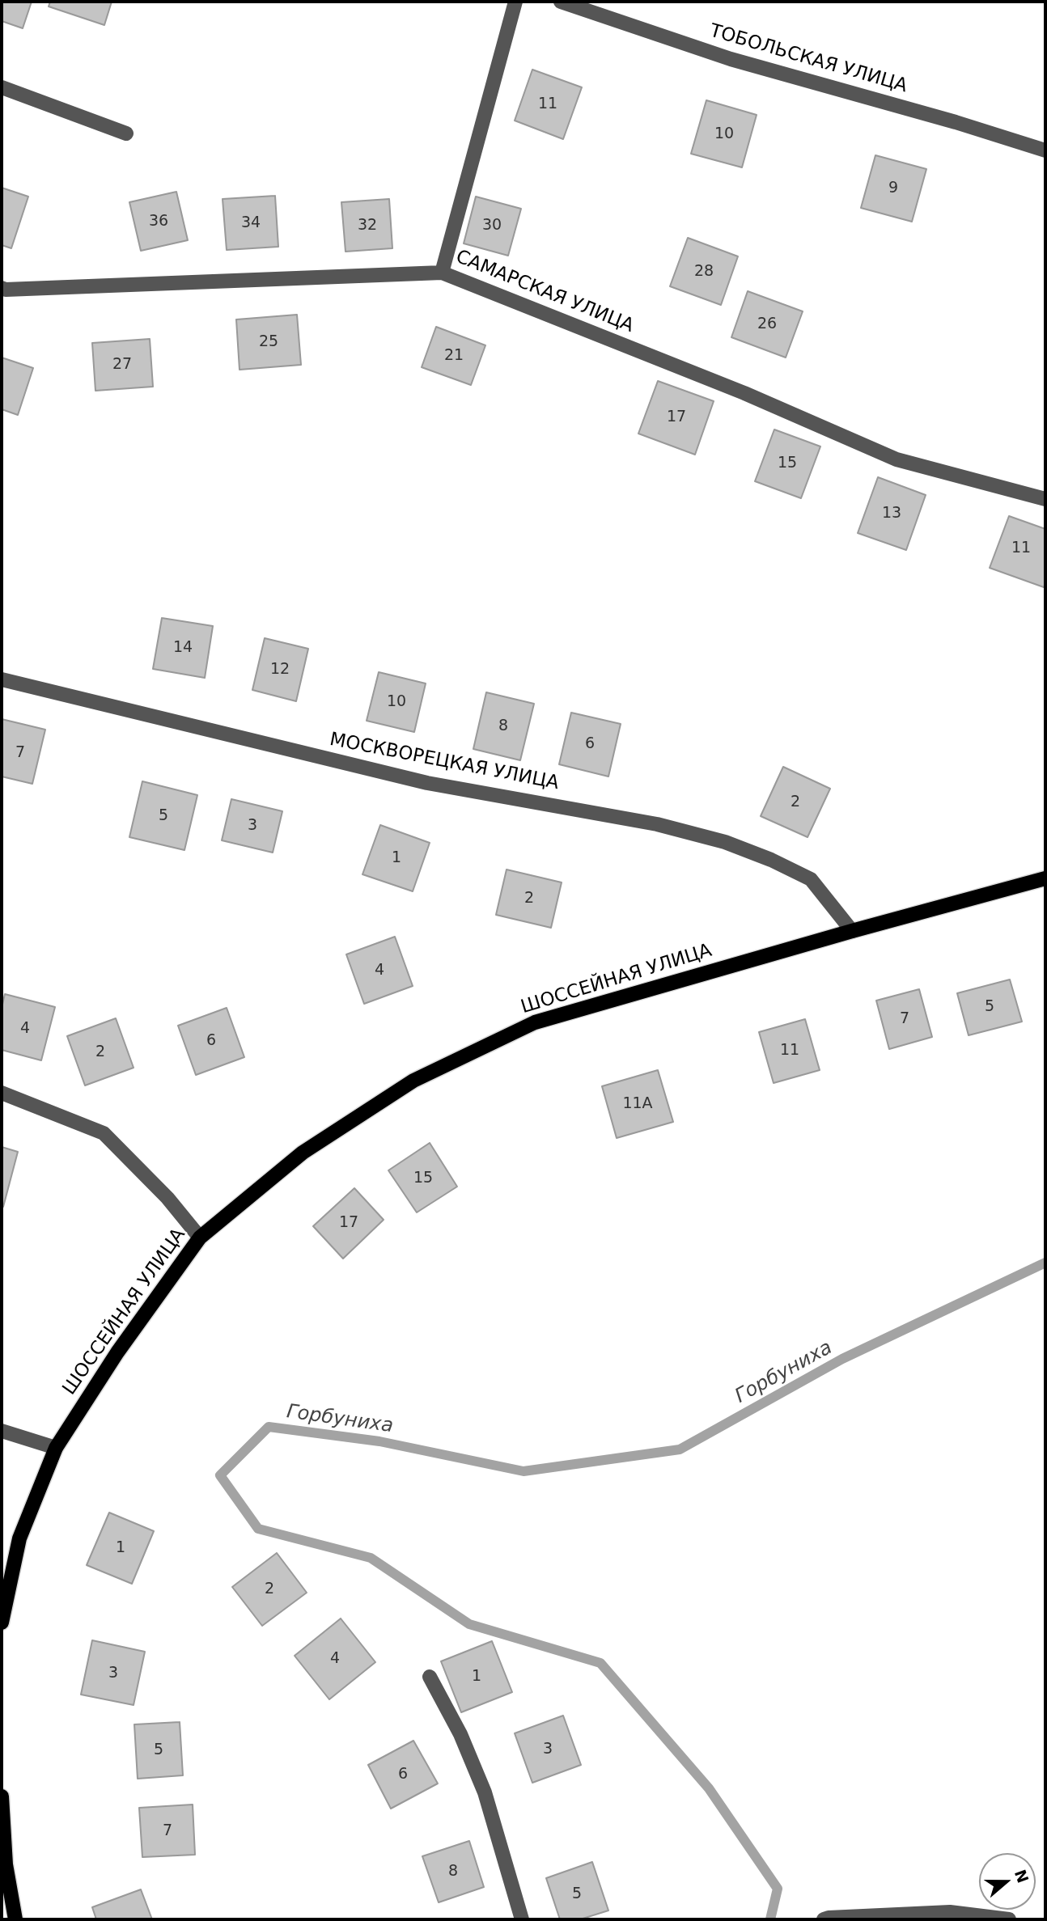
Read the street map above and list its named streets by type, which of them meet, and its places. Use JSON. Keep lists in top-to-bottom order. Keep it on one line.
{"streets":{"main road":["ШОССЕЙНАЯ УЛИЦА"],"street":["ТОБОЛЬСКАЯ УЛИЦА","САМАРСКАЯ УЛИЦА","МОСКВОРЕЦКАЯ УЛИЦА"]},"crossings":[["МОСКВОРЕЦКАЯ УЛИЦА","ШОССЕЙНАЯ УЛИЦА"]],"water":["Горбуниха"],"house_numbers":["11","10","9","36","34","32","30","28","26","25","21","27","17","15","13","11","14","12","10","8","6","7","2","5","3","1","2","4","5","7","4","6","11","2","11А","15","17","1","2","4","3","1","3","5","6","7","8","5"],"north":"right"}
